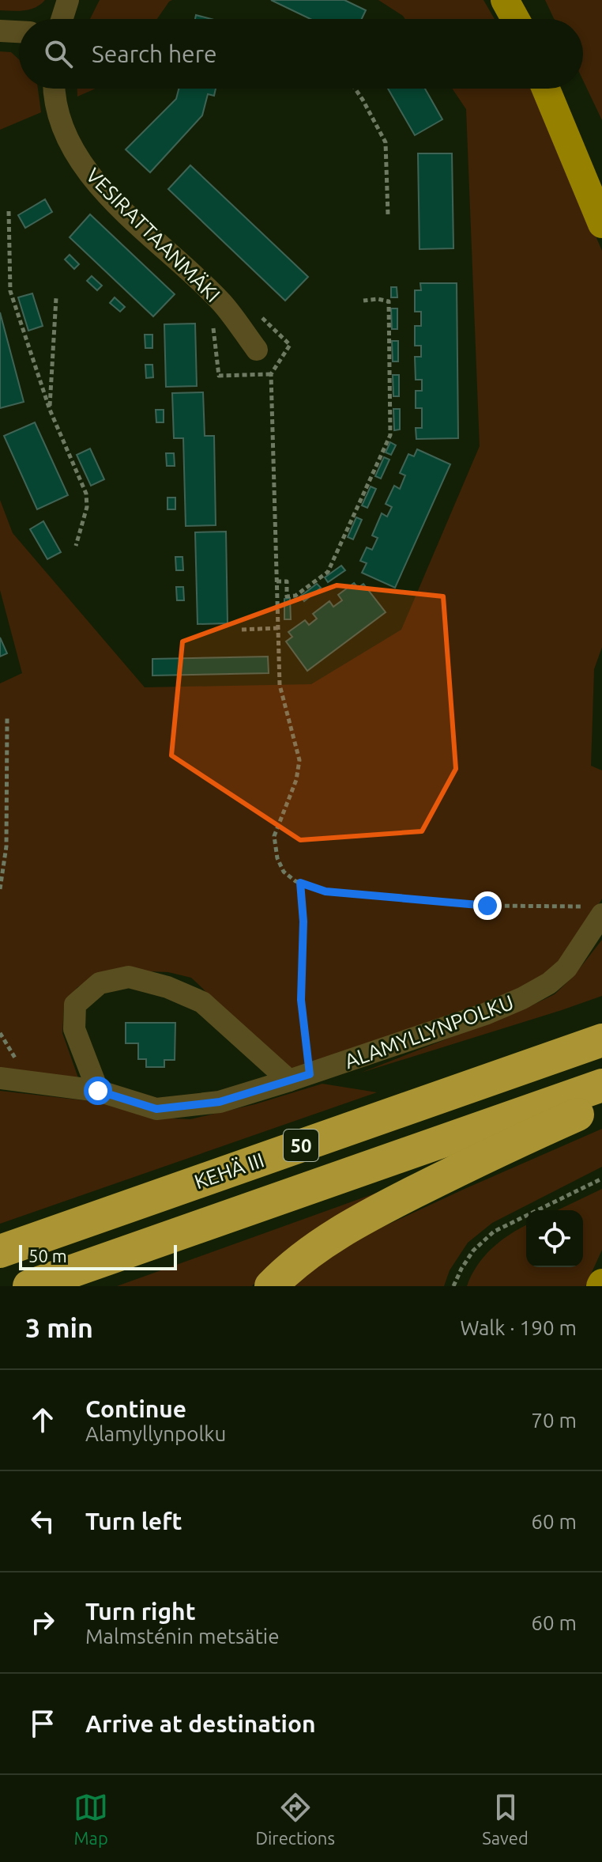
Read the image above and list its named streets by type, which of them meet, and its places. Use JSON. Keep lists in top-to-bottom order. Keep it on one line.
{"streets":{"highway":["50","KEHÄ III"],"street":["VESIRATTAANMÄKI","ALAMYLLYNPOLKU"]},"scale_bar":"50 m","page":{"search":"Search here","scale":"50 m","heading":["3 min","Walk · 190 m"],"list":[["Continue","Alamyllynpolku","70 m"],["Turn left","60 m"],["Turn right","Malmsténin metsätie","60 m"],"Arrive at destination"],"nav":["Map","Directions","Saved"]}}
